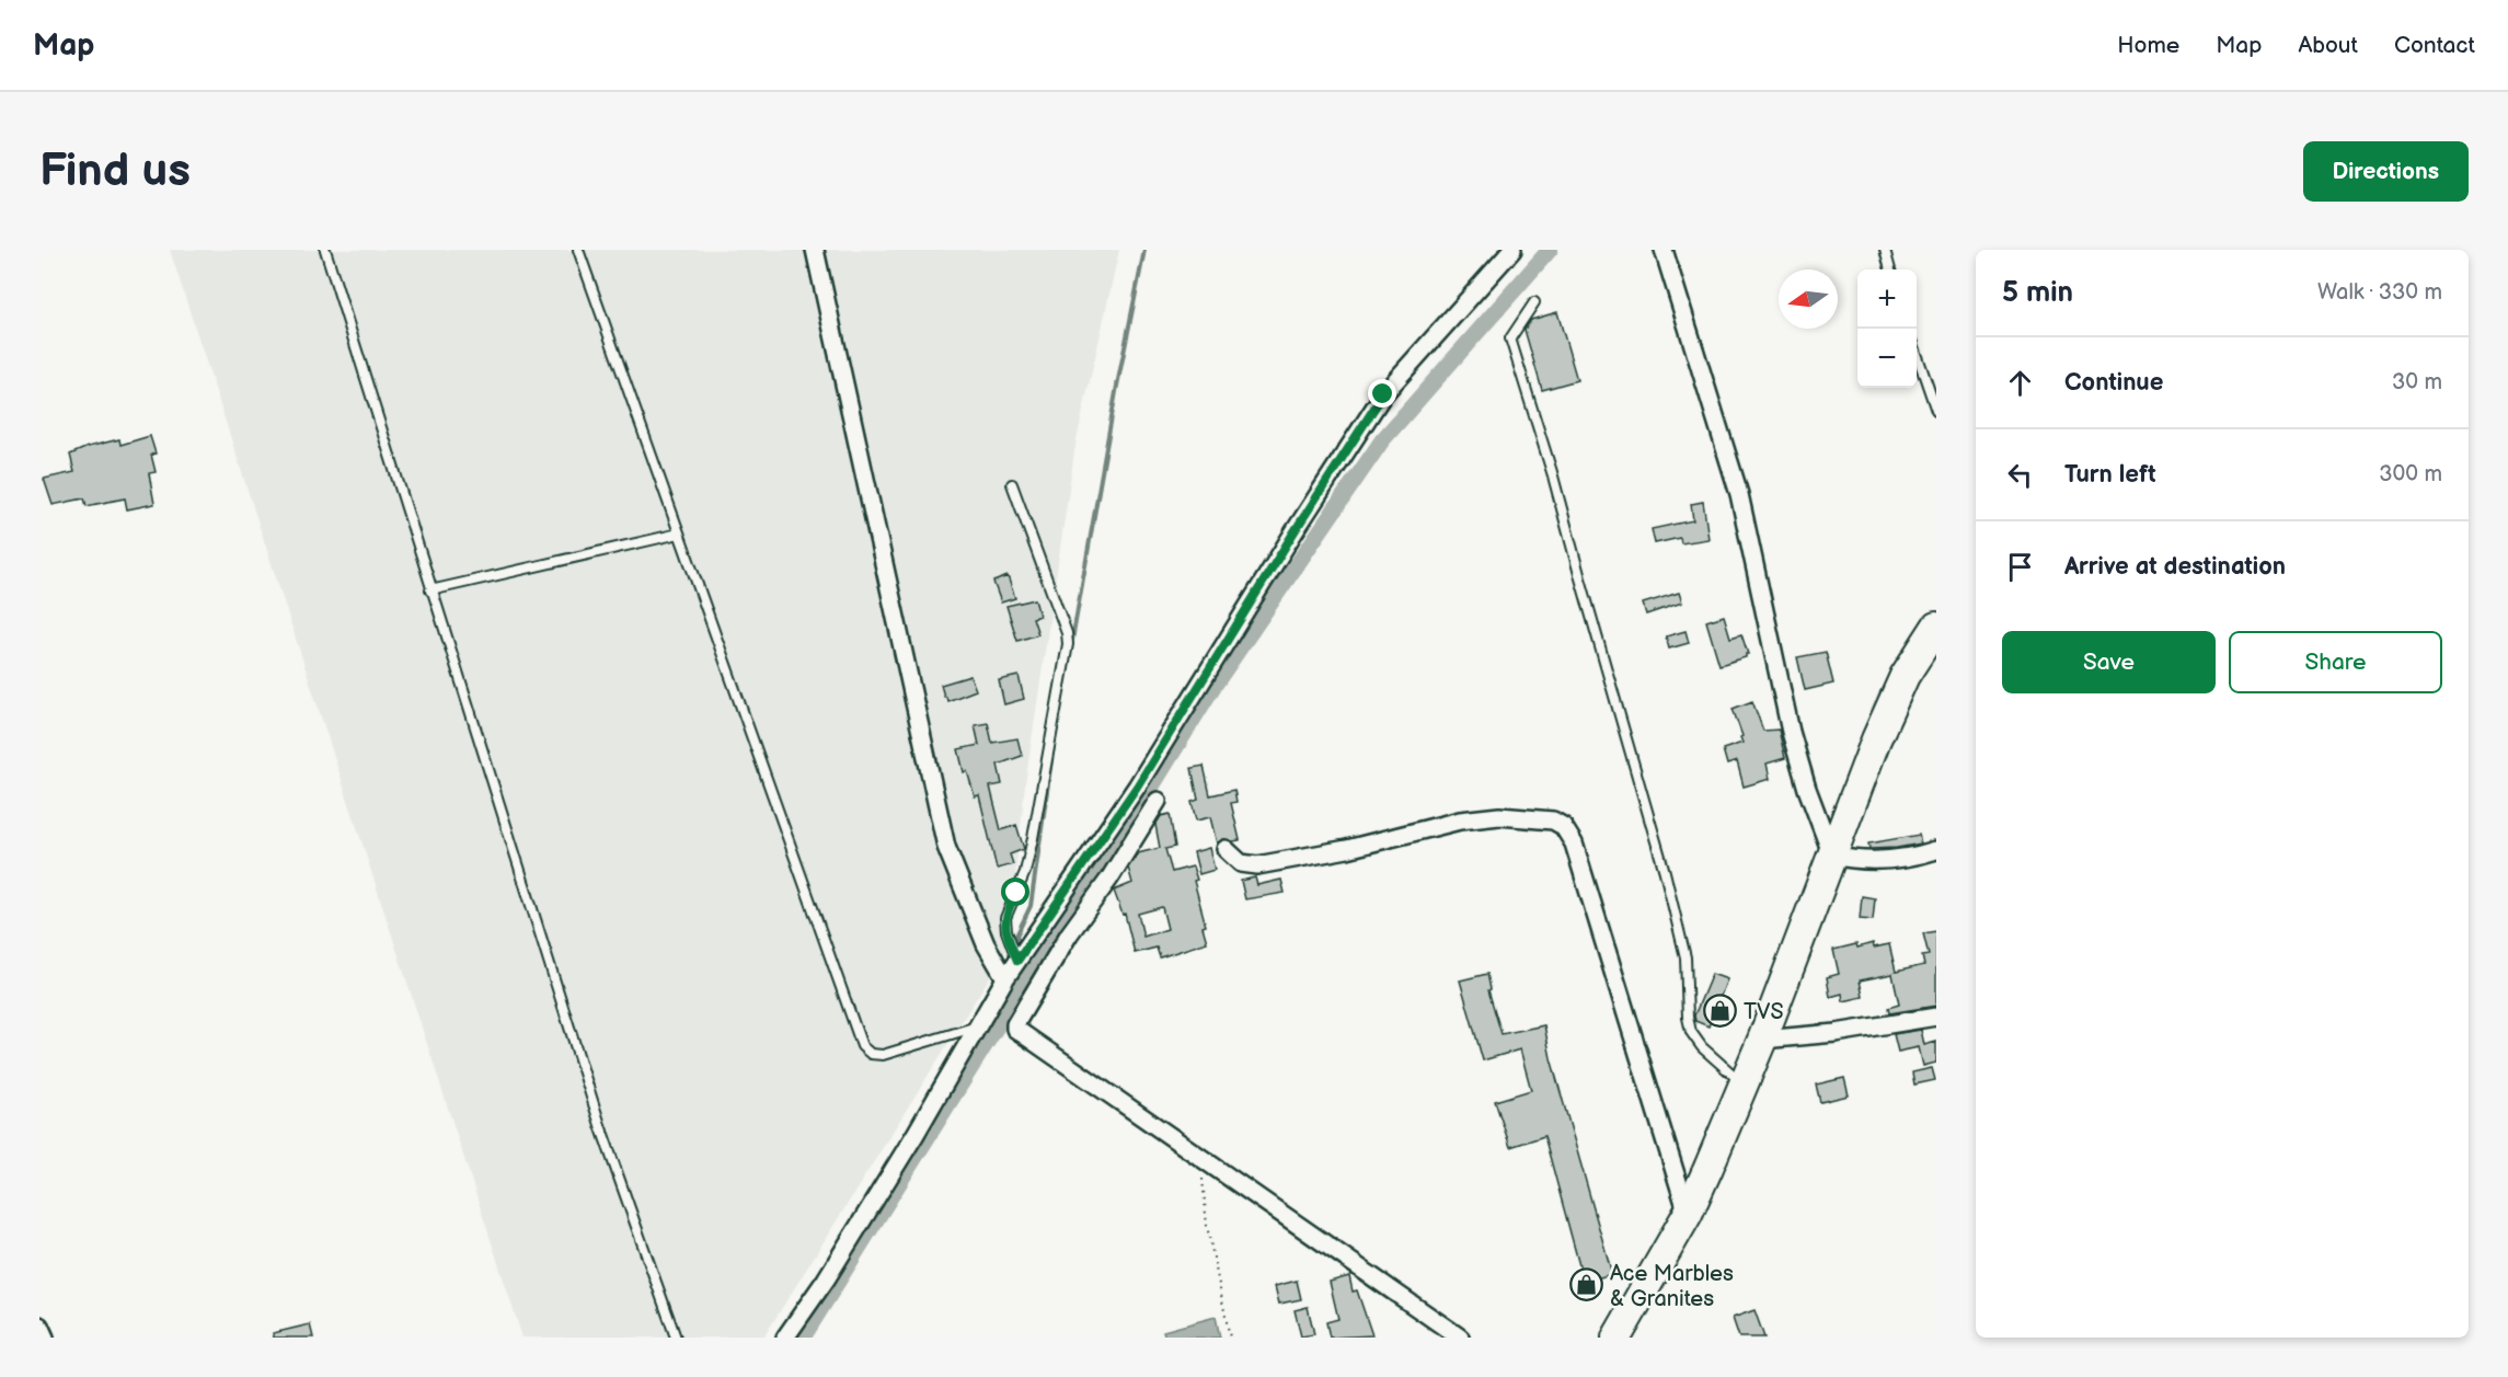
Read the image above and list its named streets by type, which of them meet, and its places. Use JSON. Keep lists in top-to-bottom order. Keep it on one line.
{"places":{"shop":["TVS","Ace Marbles & Granites"]},"north":"left","page":{"header":"Map","nav":["Home","Map","About","Contact"],"buttons":["Directions",["Save","Share"]],"title":"Find us","heading":["5 min","Walk · 330 m"],"map_buttons":["+","−"],"list":[["Continue","30 m"],["Turn left","300 m"],"Arrive at destination"]}}
